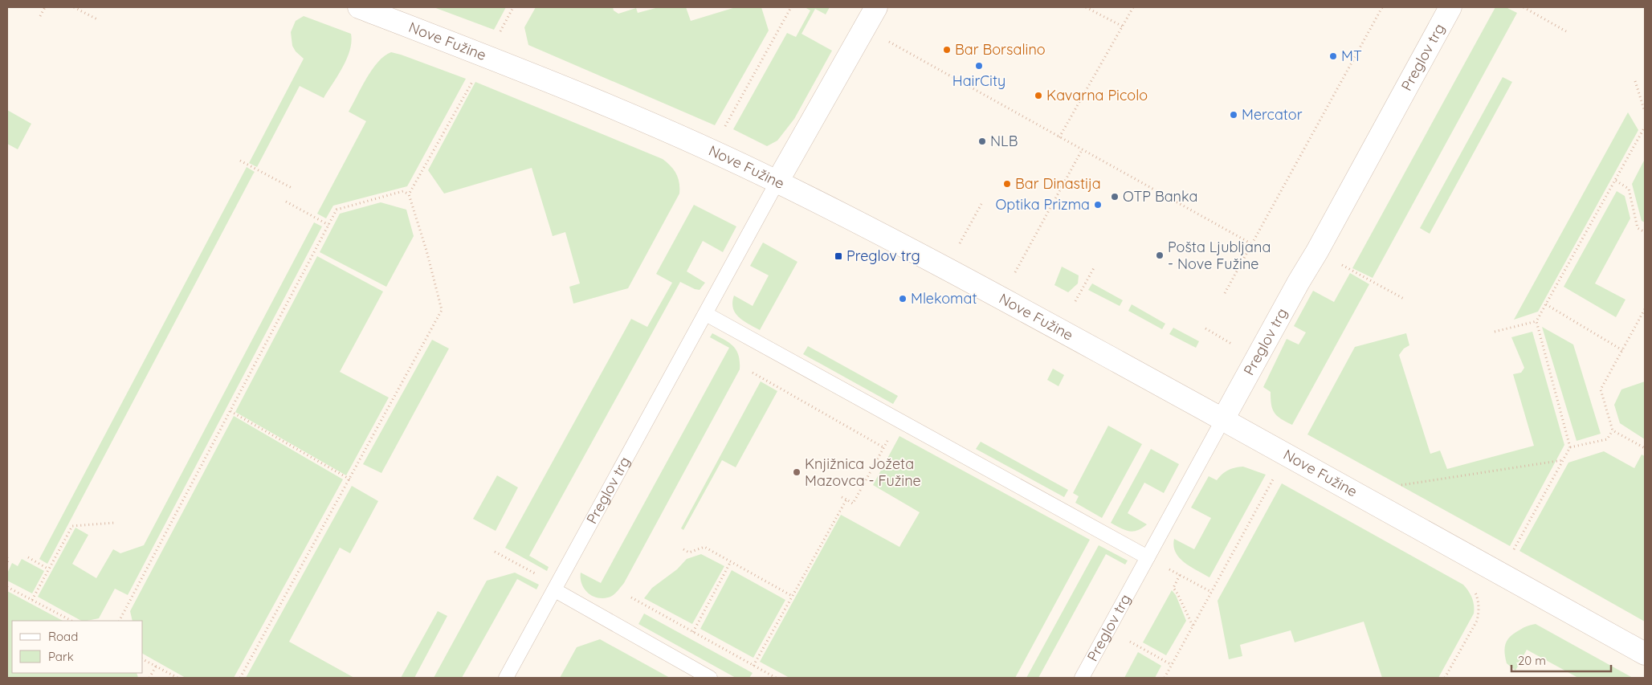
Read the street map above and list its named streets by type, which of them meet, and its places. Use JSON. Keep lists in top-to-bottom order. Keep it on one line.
{"streets":{"street":["Nove Fužine","Preglov trg"]},"crossings":[["Nove Fužine","Preglov trg"]],"places":{"other":["Bar Borsalino","MT","HairCity","Kavarna Picolo","Mercator","NLB","Bar Dinastija","OTP Banka","Optika Prizma","Pošta Ljubljana - Nove Fužine","Mlekomat","Knjižnica Jožeta Mazovca - Fužine"],"transit":["Preglov trg"]},"legend":["Road","Park"],"scale_bar":"20 m"}
